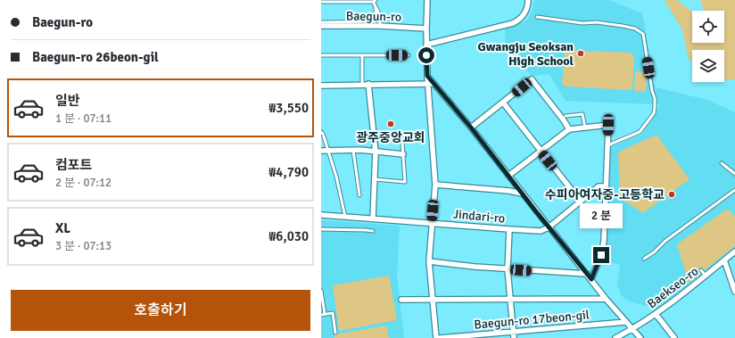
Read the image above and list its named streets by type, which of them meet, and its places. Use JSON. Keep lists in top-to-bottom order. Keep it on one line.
{"streets":{"street":["Baegun-ro","Jindari-ro","Baekseo-ro","Baegun-ro 17beon-gil"]},"places":["Gwangju Seoksan High School","광주중앙교회","수피아여자중-고등학교"],"page":{"banner":["Baegun-ro","Baegun-ro 26beon-gil"],"list":[{"name":"일반","note":"1 분 · 07:11","value":"₩3,550"},{"name":"컴포트","note":"2 분 · 07:12","value":"₩4,790"},{"name":"XL","note":"3 분 · 07:13","value":"₩6,030"}],"bubble":"2 분","buttons":"호출하기"}}
